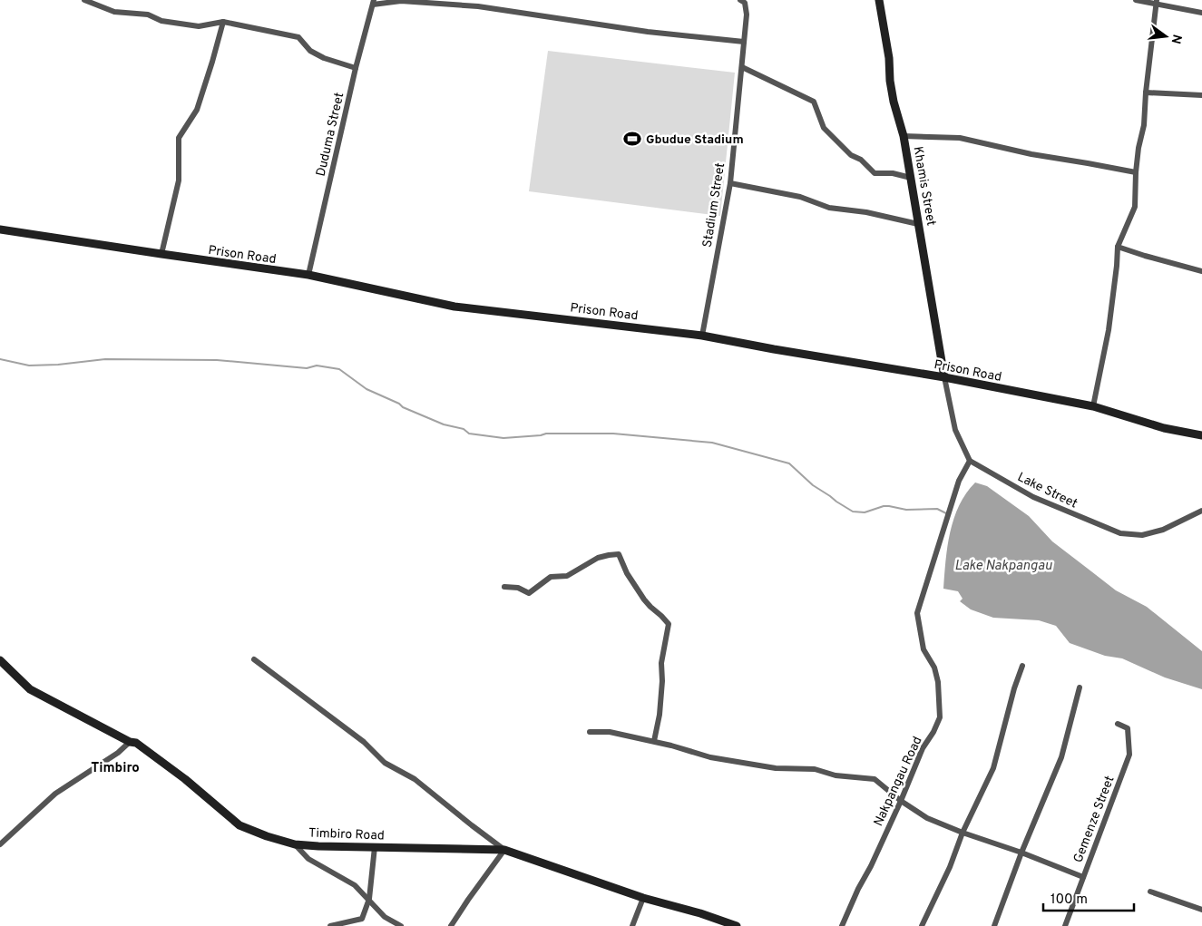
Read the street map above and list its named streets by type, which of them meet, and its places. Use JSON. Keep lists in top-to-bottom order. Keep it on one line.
{"streets":{"street":["Duduma Street","Khamis Street","Stadium Street","Prison Road","Lake Street","Nakpangau Road","Gemenze Street","Timbiro Road"]},"crossings":[["Duduma Street","Prison Road"],["Khamis Street","Prison Road"],["Stadium Street","Prison Road"],["Lake Street","Nakpangau Road"]],"districts":["Timbiro"],"water":["Lake Nakpangau"],"places":{"sports":["Gbudue Stadium"]},"scale_bar":"100 m","north":"right"}
